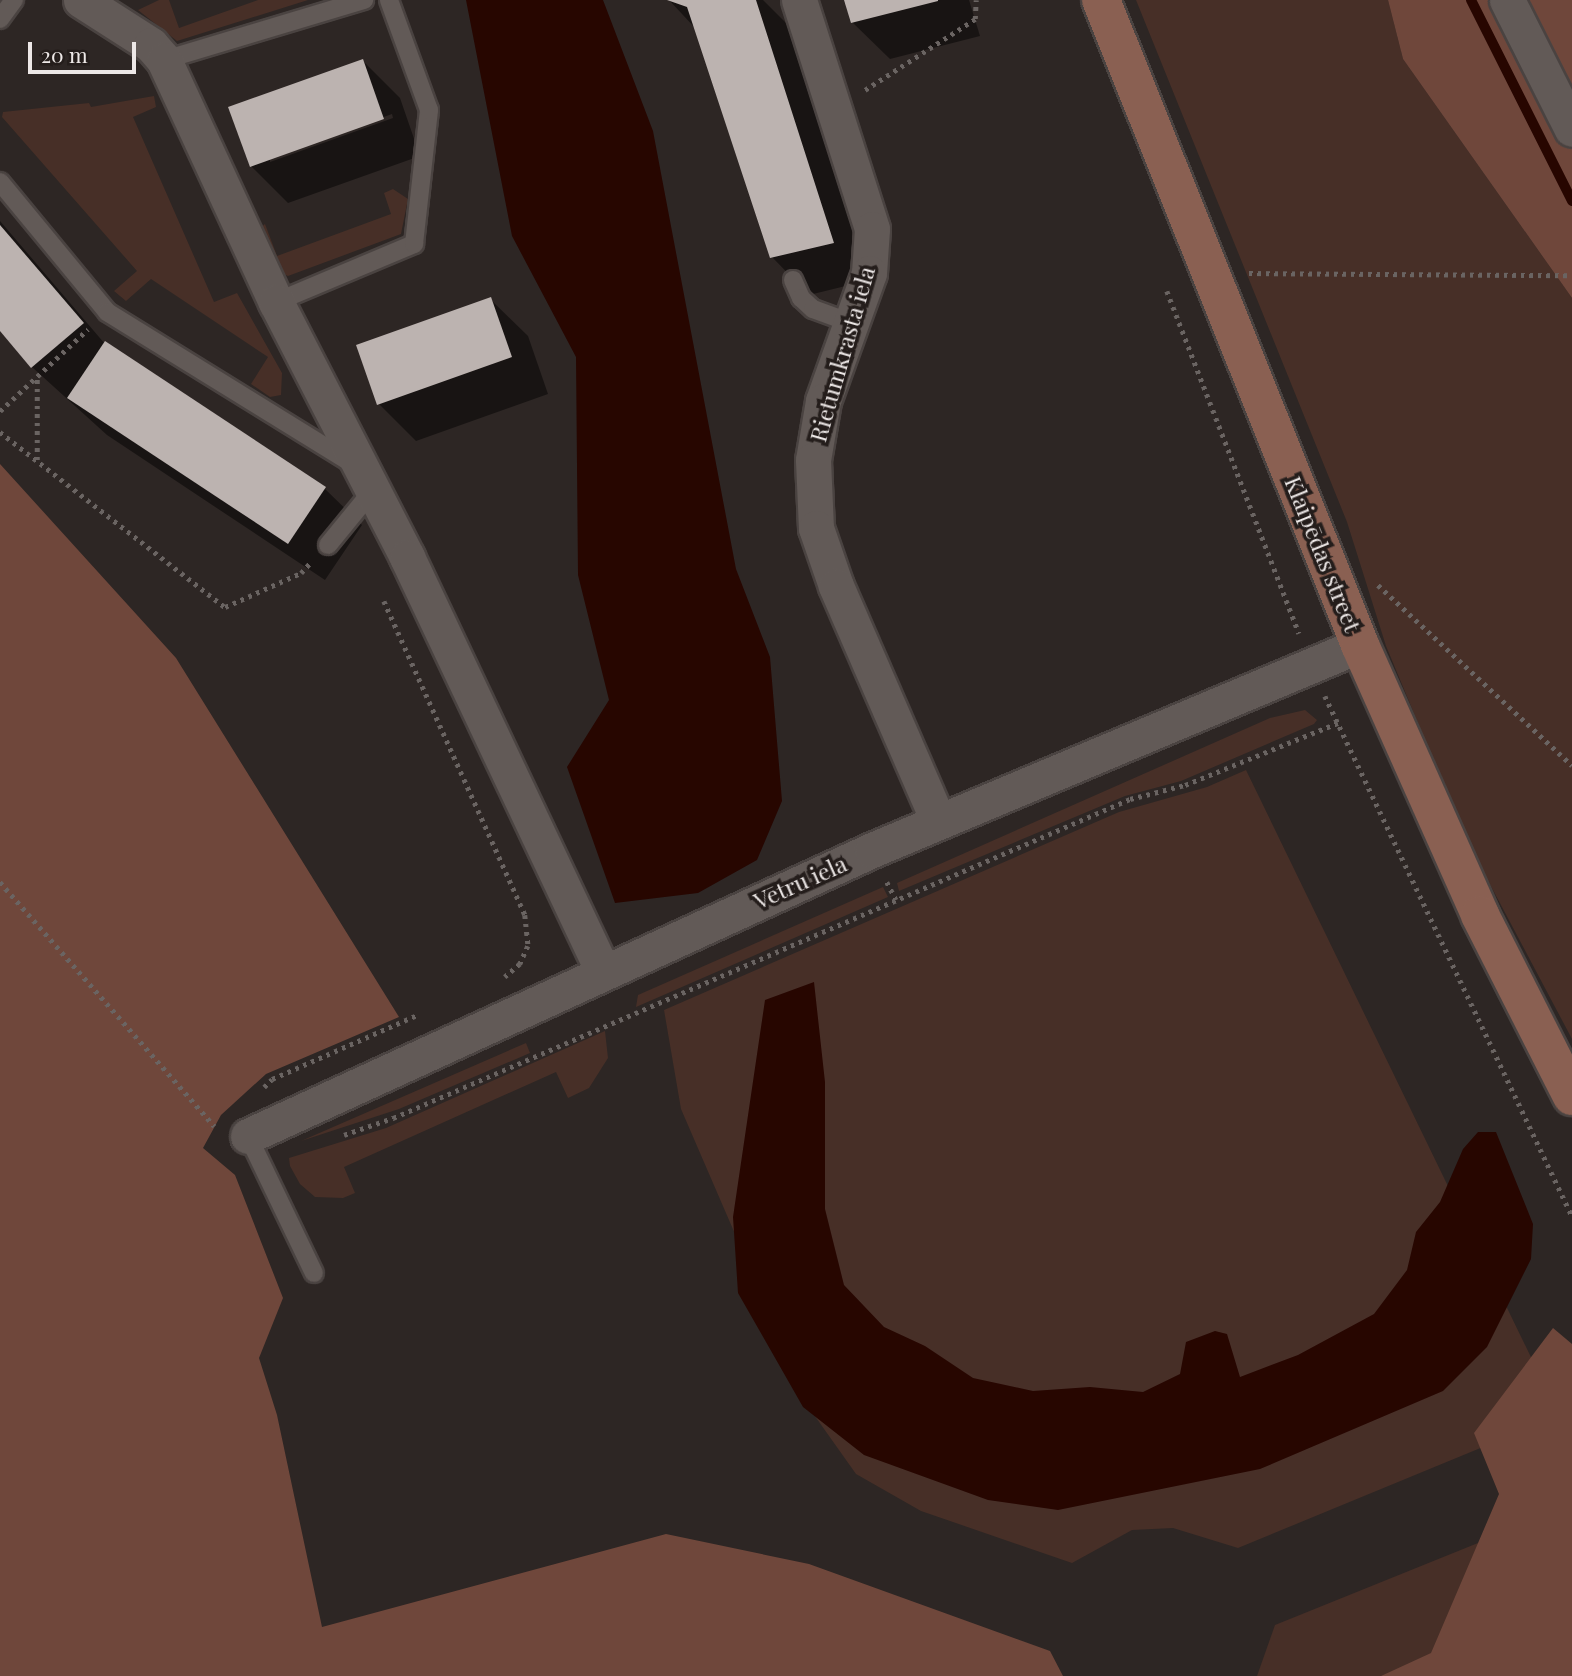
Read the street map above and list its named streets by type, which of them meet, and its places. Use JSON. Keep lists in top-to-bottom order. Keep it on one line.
{"streets":{"main road":["Klaipēdas street"],"street":["Rietumkrasta iela","Vētru iela"]},"crossings":[["Rietumkrasta iela","Vētru iela"],["Klaipēdas street","Vētru iela"]],"scale_bar":"20 m"}
